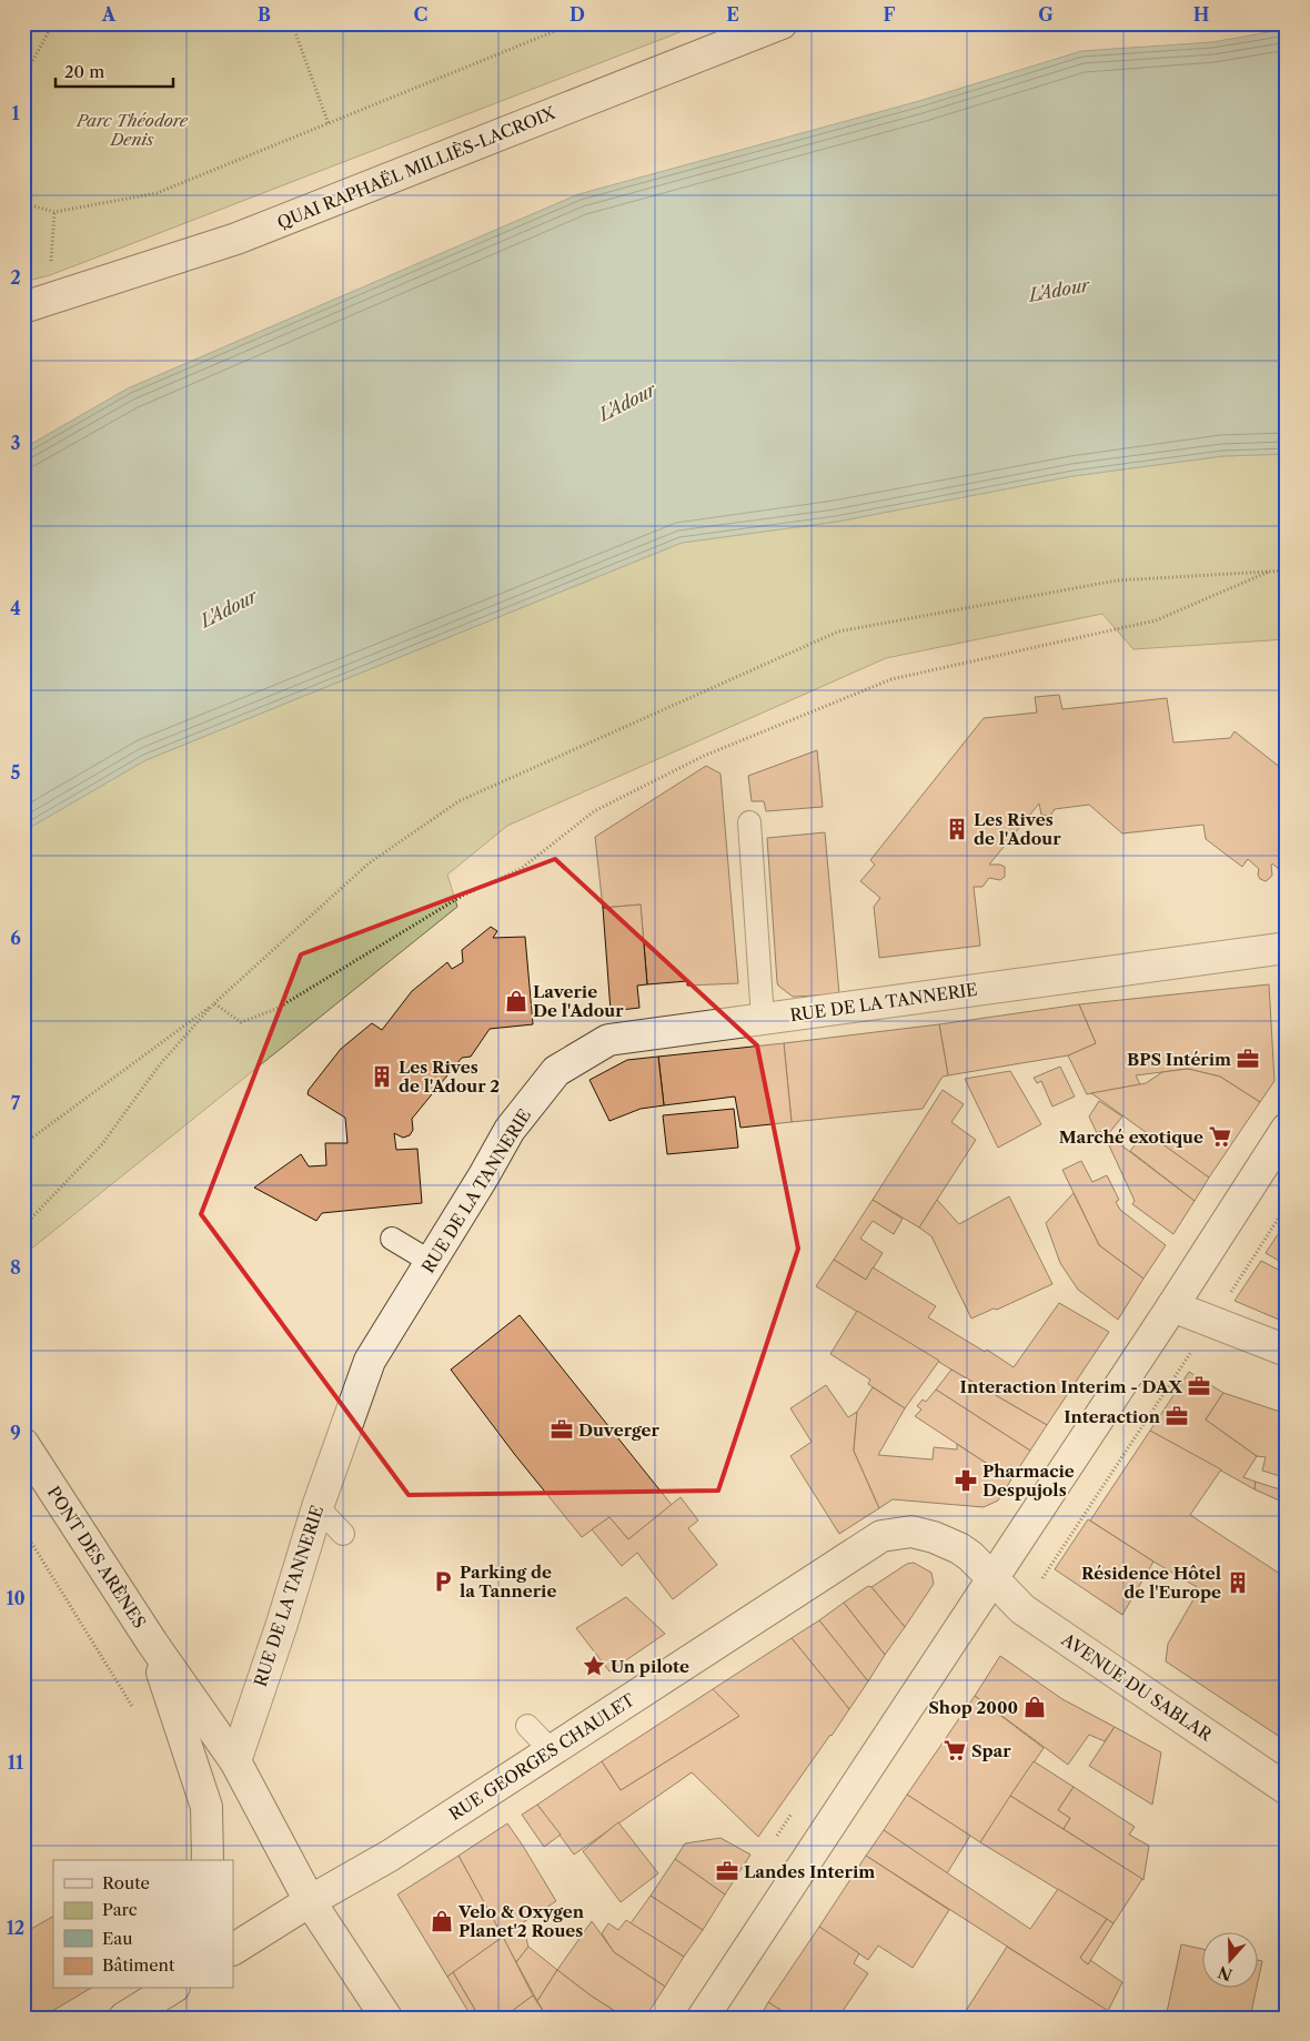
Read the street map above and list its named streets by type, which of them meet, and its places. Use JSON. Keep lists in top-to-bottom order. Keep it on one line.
{"streets":{"main road":["QUAI RAPHAËL MILLIÈS-LACROIX","RUE DE LA TANNERIE","PONT DES ARÈNES","AVENUE DU SABLAR","RUE GEORGES CHAULET"]},"crossings":[["AVENUE DU SABLAR","RUE GEORGES CHAULET"]],"water":["L'Adour"],"parks":["Parc Théodore Denis"],"places":{"building":["Les Rives de l'Adour","Les Rives de l'Adour 2","Résidence Hôtel de l'Europe"],"shop":["Laverie De l'Adour","Shop 2000","Velo & Oxygen Planet'2 Roues"],"office":["BPS Intérim","Interaction Interim - DAX","Interaction","Duverger","Landes Interim"],"supermarket":["Marché exotique","Spar"],"pharmacy":["Pharmacie Despujols"],"parking":["Parking de la Tannerie"],"place":["Un pilote"]},"legend":["Route","Parc","Eau","Bâtiment"],"scale_bar":"20 m","north":"bottom","grid":{"columns":["A","B","C","D","E","F","G","H"],"rows":["1","2","3","4","5","6","7","8","9","10","11","12"]}}
